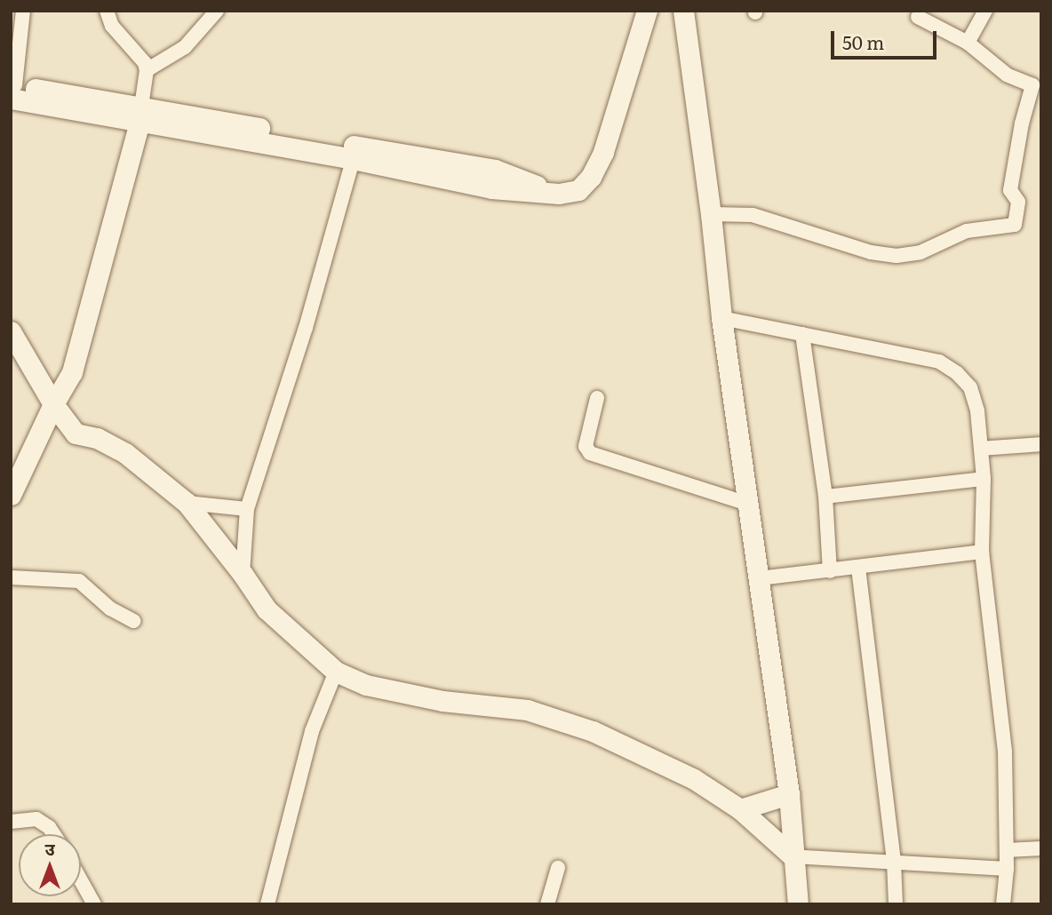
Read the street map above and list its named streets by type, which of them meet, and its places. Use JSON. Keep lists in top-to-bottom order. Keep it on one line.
{"scale_bar":"50 m","north":"top"}
